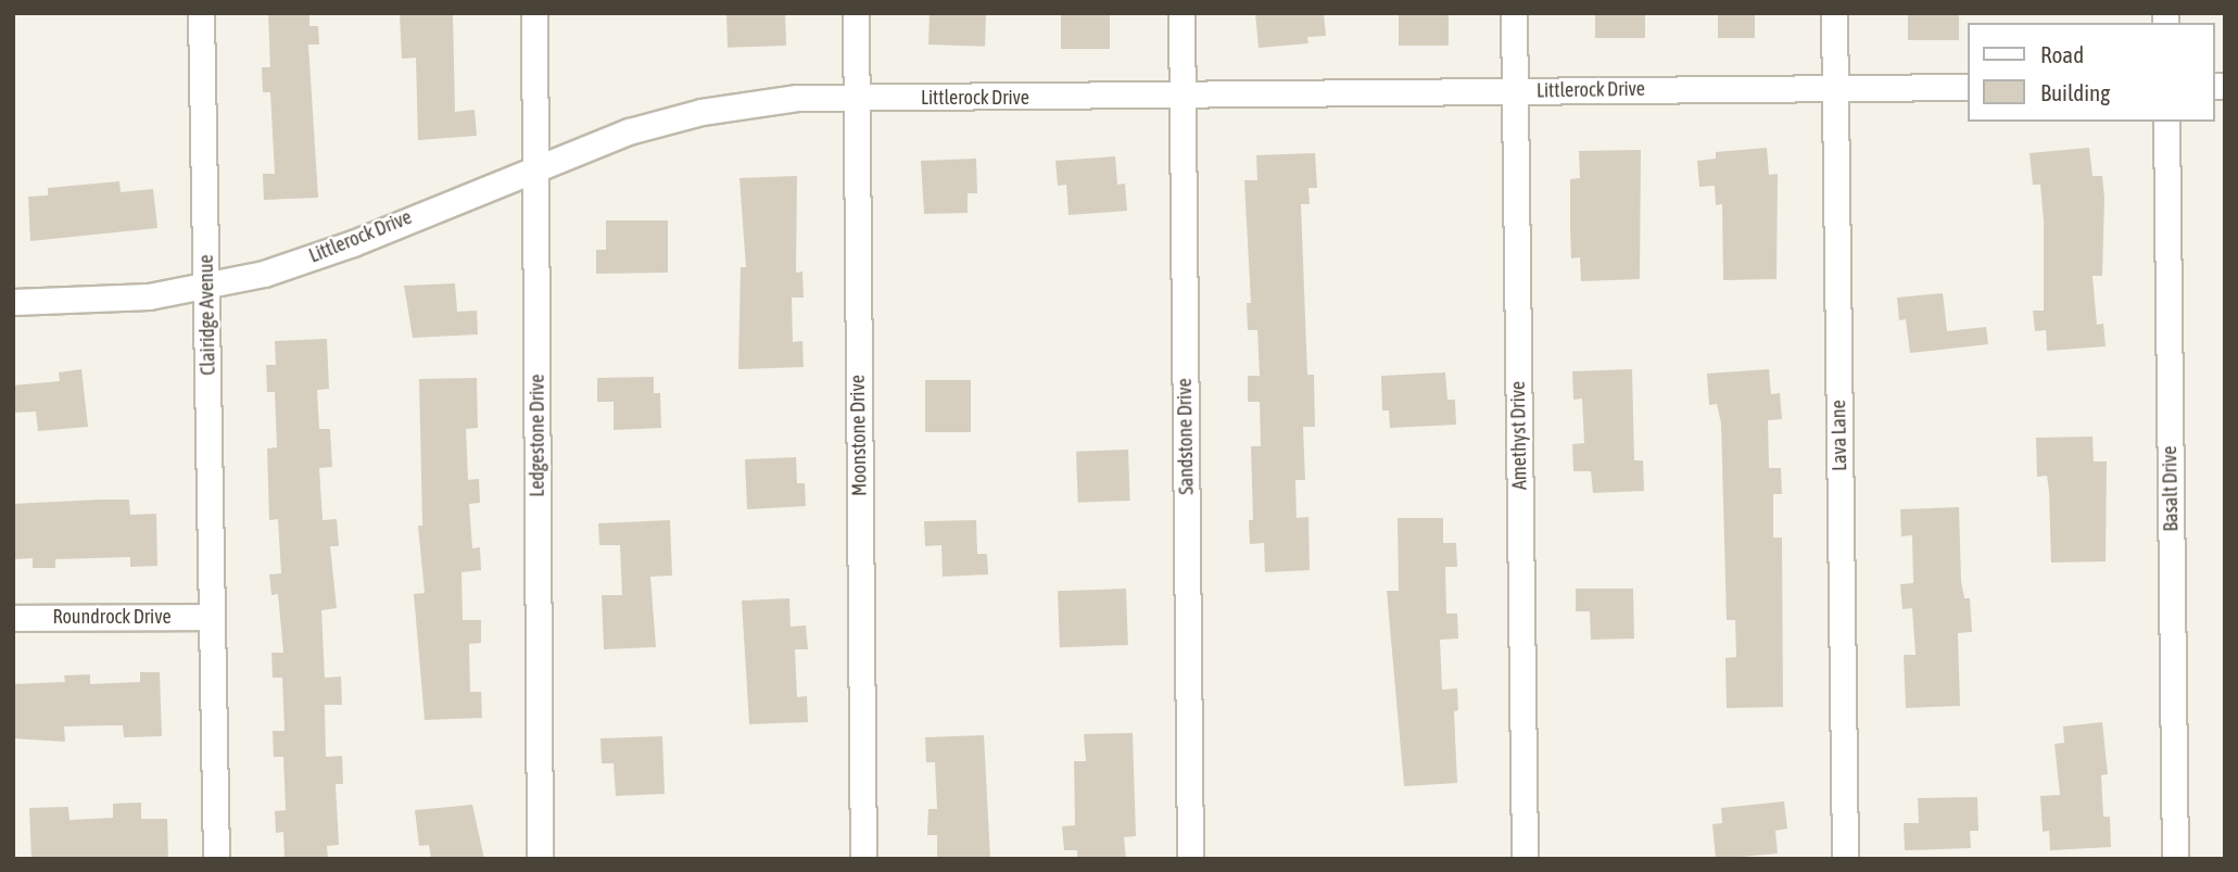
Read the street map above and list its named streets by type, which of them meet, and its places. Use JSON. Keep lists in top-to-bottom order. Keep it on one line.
{"streets":{"street":["Littlerock Drive","Clairidge Avenue","Ledgestone Drive","Moonstone Drive","Amethyst Drive","Lava Lane","Sandstone Drive","Basalt Drive","Roundrock Drive"]},"crossings":[["Littlerock Drive","Clairidge Avenue"],["Littlerock Drive","Ledgestone Drive"],["Littlerock Drive","Moonstone Drive"],["Littlerock Drive","Amethyst Drive"],["Littlerock Drive","Lava Lane"],["Littlerock Drive","Sandstone Drive"],["Clairidge Avenue","Roundrock Drive"]],"legend":["Road","Building"]}
